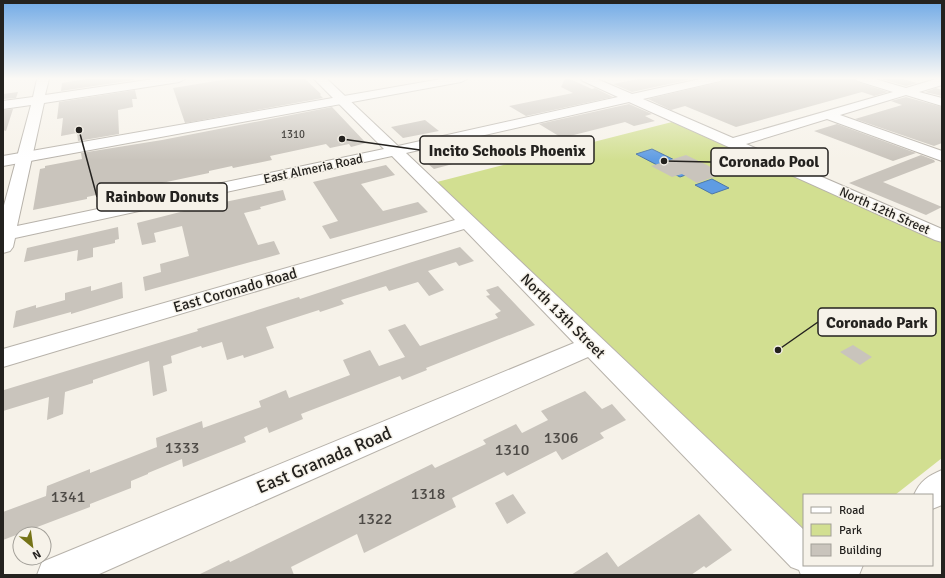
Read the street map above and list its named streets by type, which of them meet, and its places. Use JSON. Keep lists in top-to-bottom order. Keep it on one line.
{"streets":{"street":["East Almeria Road","North 12th Street","East Coronado Road","North 13th Street","East Granada Road"]},"crossings":[["East Almeria Road","North 13th Street"],["East Coronado Road","North 13th Street"],["North 13th Street","East Granada Road"]],"places":["Rainbow Donuts","Incito Schools Phoenix","Coronado Pool","Coronado Park"],"house_numbers":["1310","1306","1333","1310","1318","1341","1322"],"legend":["Road","Park","Building"],"north":"bottom right"}
